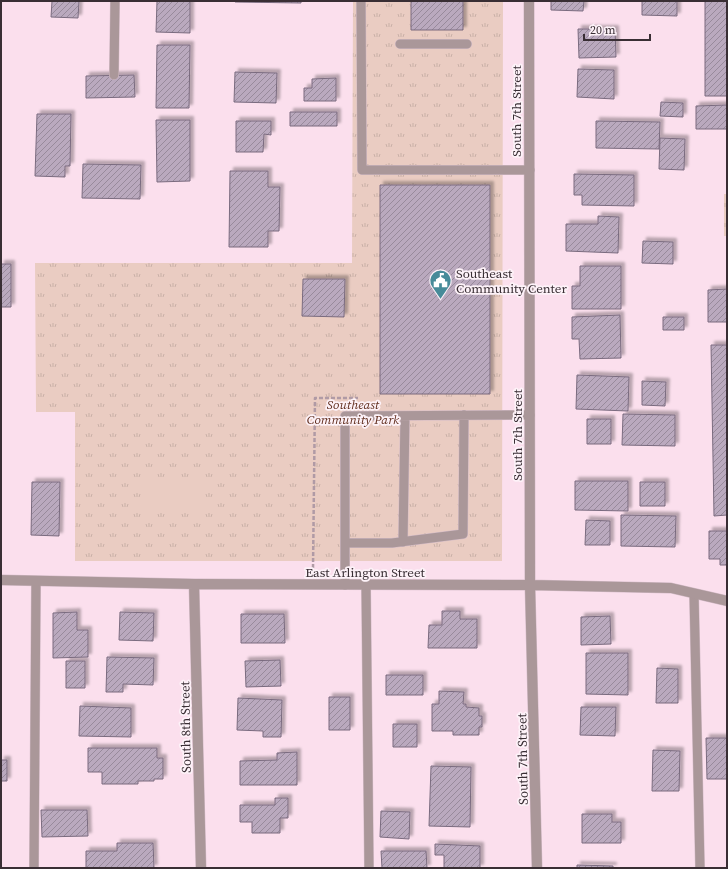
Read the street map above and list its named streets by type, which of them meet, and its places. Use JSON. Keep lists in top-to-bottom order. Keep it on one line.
{"streets":{"street":["South 7th Street","East Arlington Street","South 8th Street"]},"crossings":[["South 7th Street","East Arlington Street"],["East Arlington Street","South 8th Street"]],"parks":["Southeast Community Park"],"places":{"public building":["Southeast Community Center"]},"scale_bar":"20 m"}
